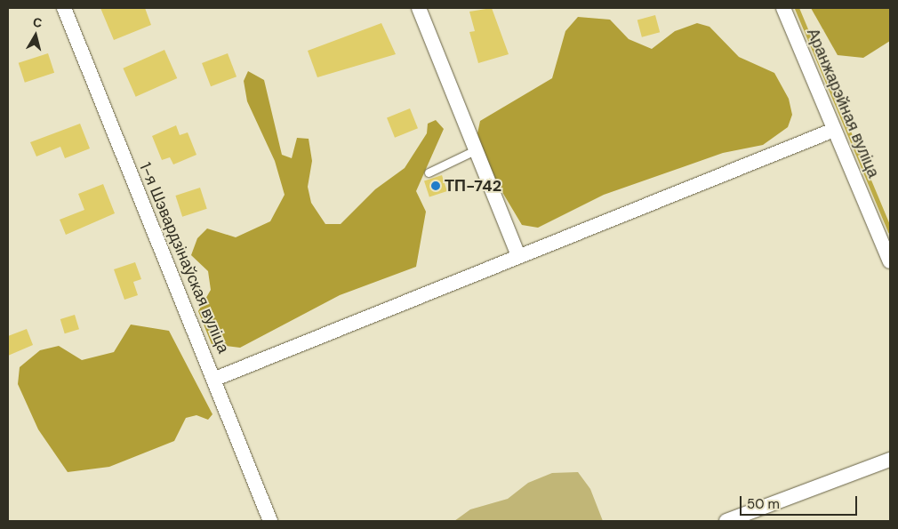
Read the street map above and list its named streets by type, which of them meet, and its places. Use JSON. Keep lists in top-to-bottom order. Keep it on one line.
{"streets":{"street":["Аранжарэйная вуліца","1-я Шэвардзінаўская вуліца"]},"places":["ТП-742"],"scale_bar":"50 m","north":"top"}
